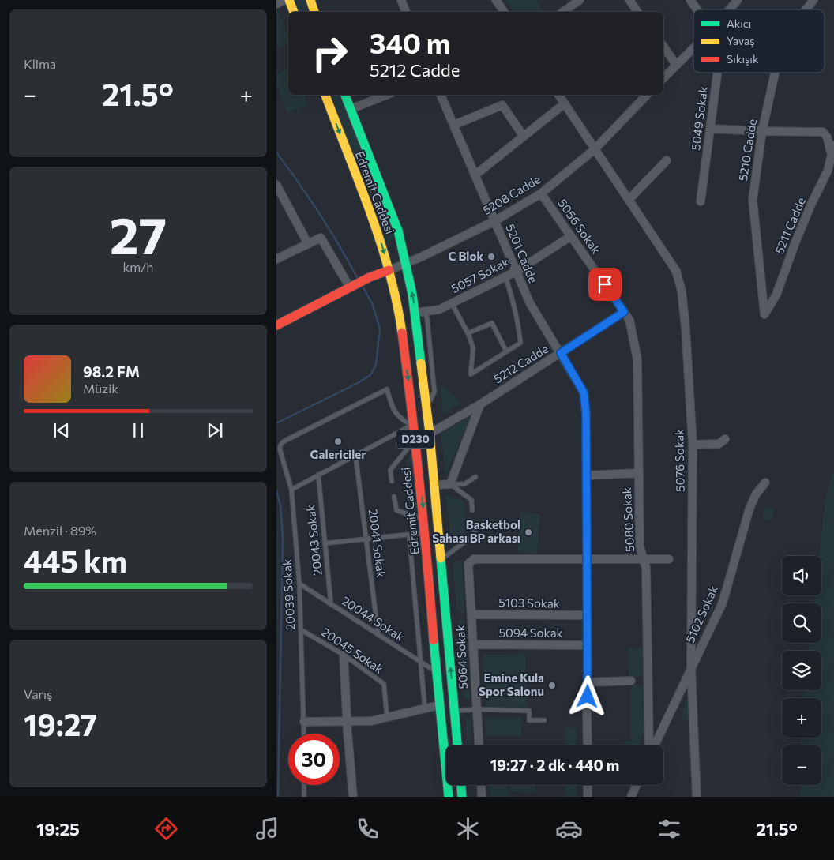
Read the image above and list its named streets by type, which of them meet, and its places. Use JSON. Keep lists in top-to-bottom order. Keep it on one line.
{"streets":{"main road":["Edremit Caddesi","D230"],"street":["5049 Sokak","5210 Cadde","5208 Cadde","5211 Cadde","5056 Sokak","5201 Cadde","5057 Sokak","5212 Cadde","5076 Sokak","5080 Sokak","5103 Sokak","5102 Sokak","5094 Sokak","5064 Sokak"],"lane":["20043 Sokak","20041 Sokak","20039 Sokak","20044 Sokak","20045 Sokak"]},"crossings":[["5210 Cadde","5211 Cadde"],["Edremit Caddesi","5208 Cadde"],["Edremit Caddesi","5057 Sokak"],["Edremit Caddesi","5212 Cadde"],["Edremit Caddesi","20039 Sokak"],["Edremit Caddesi","20044 Sokak"],["5208 Cadde","5056 Sokak"],["5208 Cadde","5201 Cadde"],["5208 Cadde","5076 Sokak"],["5056 Sokak","5057 Sokak"],["5056 Sokak","5212 Cadde"],["5056 Sokak","5080 Sokak"],["5201 Cadde","5057 Sokak"],["5201 Cadde","5212 Cadde"],["5201 Cadde","5103 Sokak"],["5201 Cadde","5094 Sokak"],["5201 Cadde","5064 Sokak"],["5212 Cadde","5080 Sokak"],["5076 Sokak","5102 Sokak"],["20043 Sokak","20044 Sokak"],["20041 Sokak","20044 Sokak"],["20039 Sokak","20044 Sokak"],["20039 Sokak","20045 Sokak"],["5103 Sokak","5064 Sokak"],["5094 Sokak","5064 Sokak"]],"places":["C Blok","Galericiler","Basketbol Sahası BP arkası","Emine Kula Spor Salonu"],"legend":["Akıcı","Yavaş","Sıkışık"],"page":{"tile":["Klima",["27","km/h"],["Menzil · 89%","445 km"],["Varış","19:27"]],"turn":["340 m","5212 Cadde"],"heat":["−","21.5°","+"],"song":["98.2 FM","Müzik"],"map_buttons":["+","−"],"limit":"30","trip":"19:27 · 2 dk · 440 m","tabs":["19:25","21.5°"]}}
